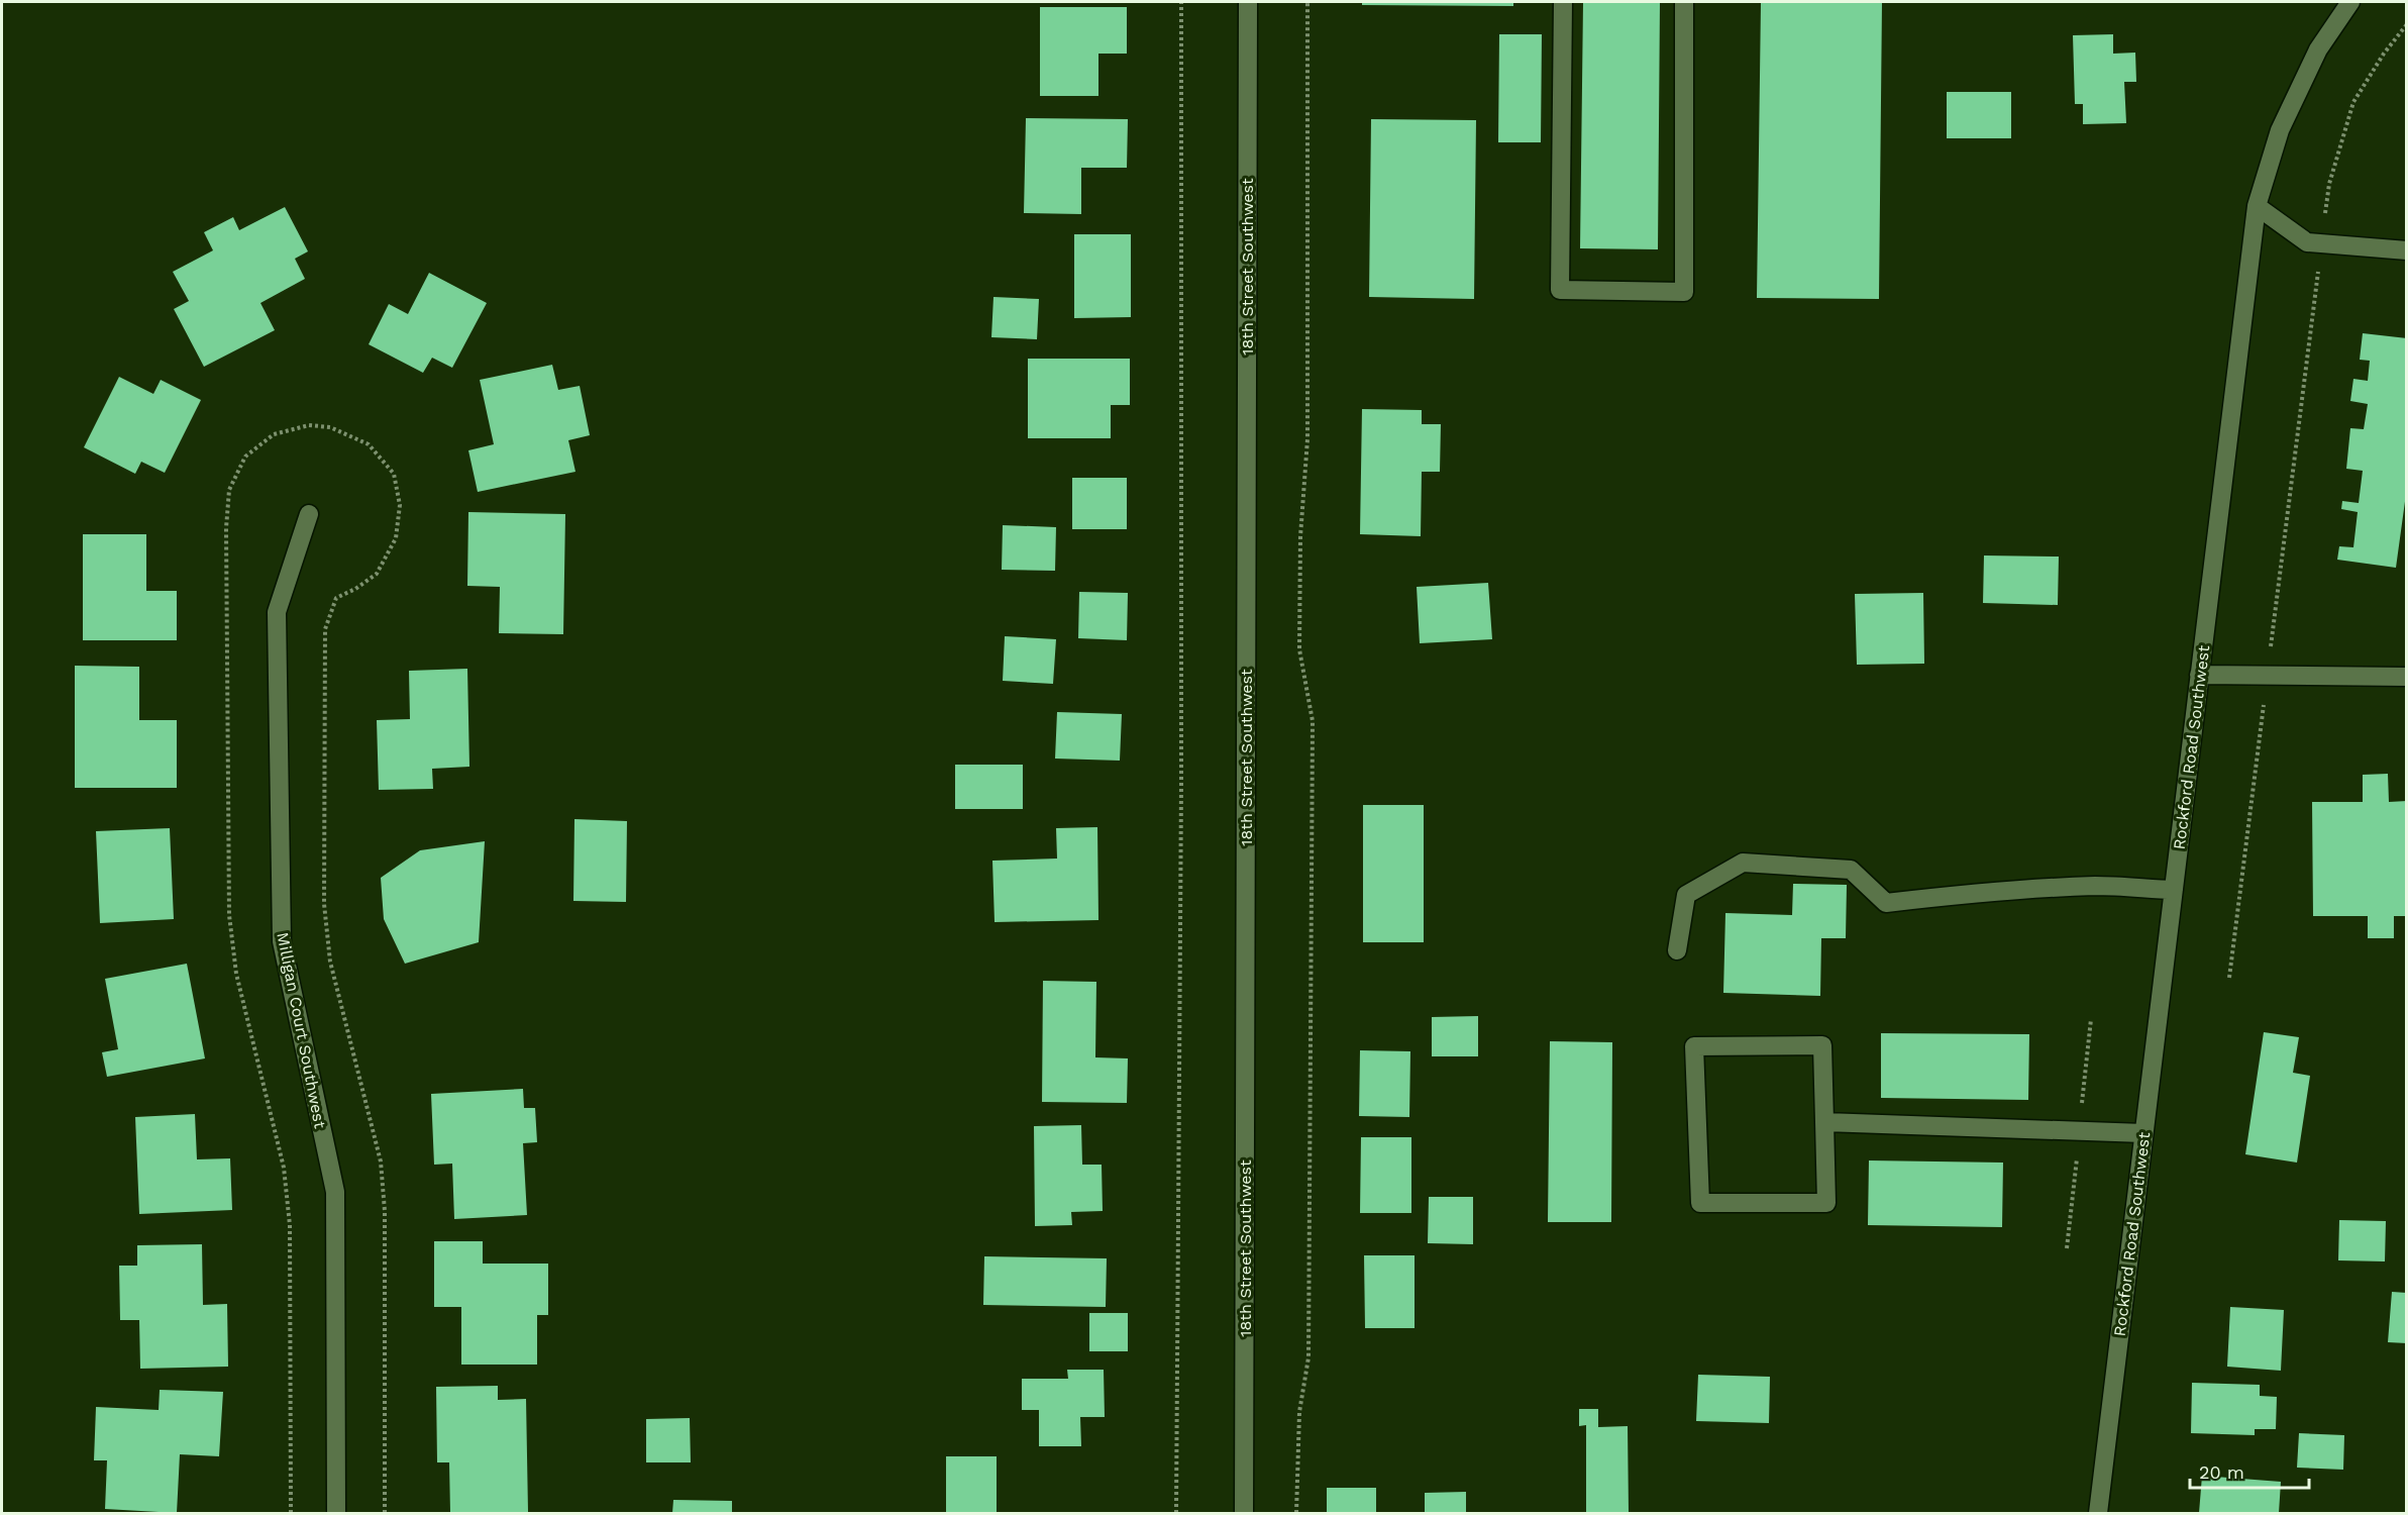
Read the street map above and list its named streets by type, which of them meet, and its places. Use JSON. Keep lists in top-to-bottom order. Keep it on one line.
{"streets":{"street":["18th Street Southwest","Rockford Road Southwest","Milligan Court Southwest"]},"scale_bar":"20 m"}
